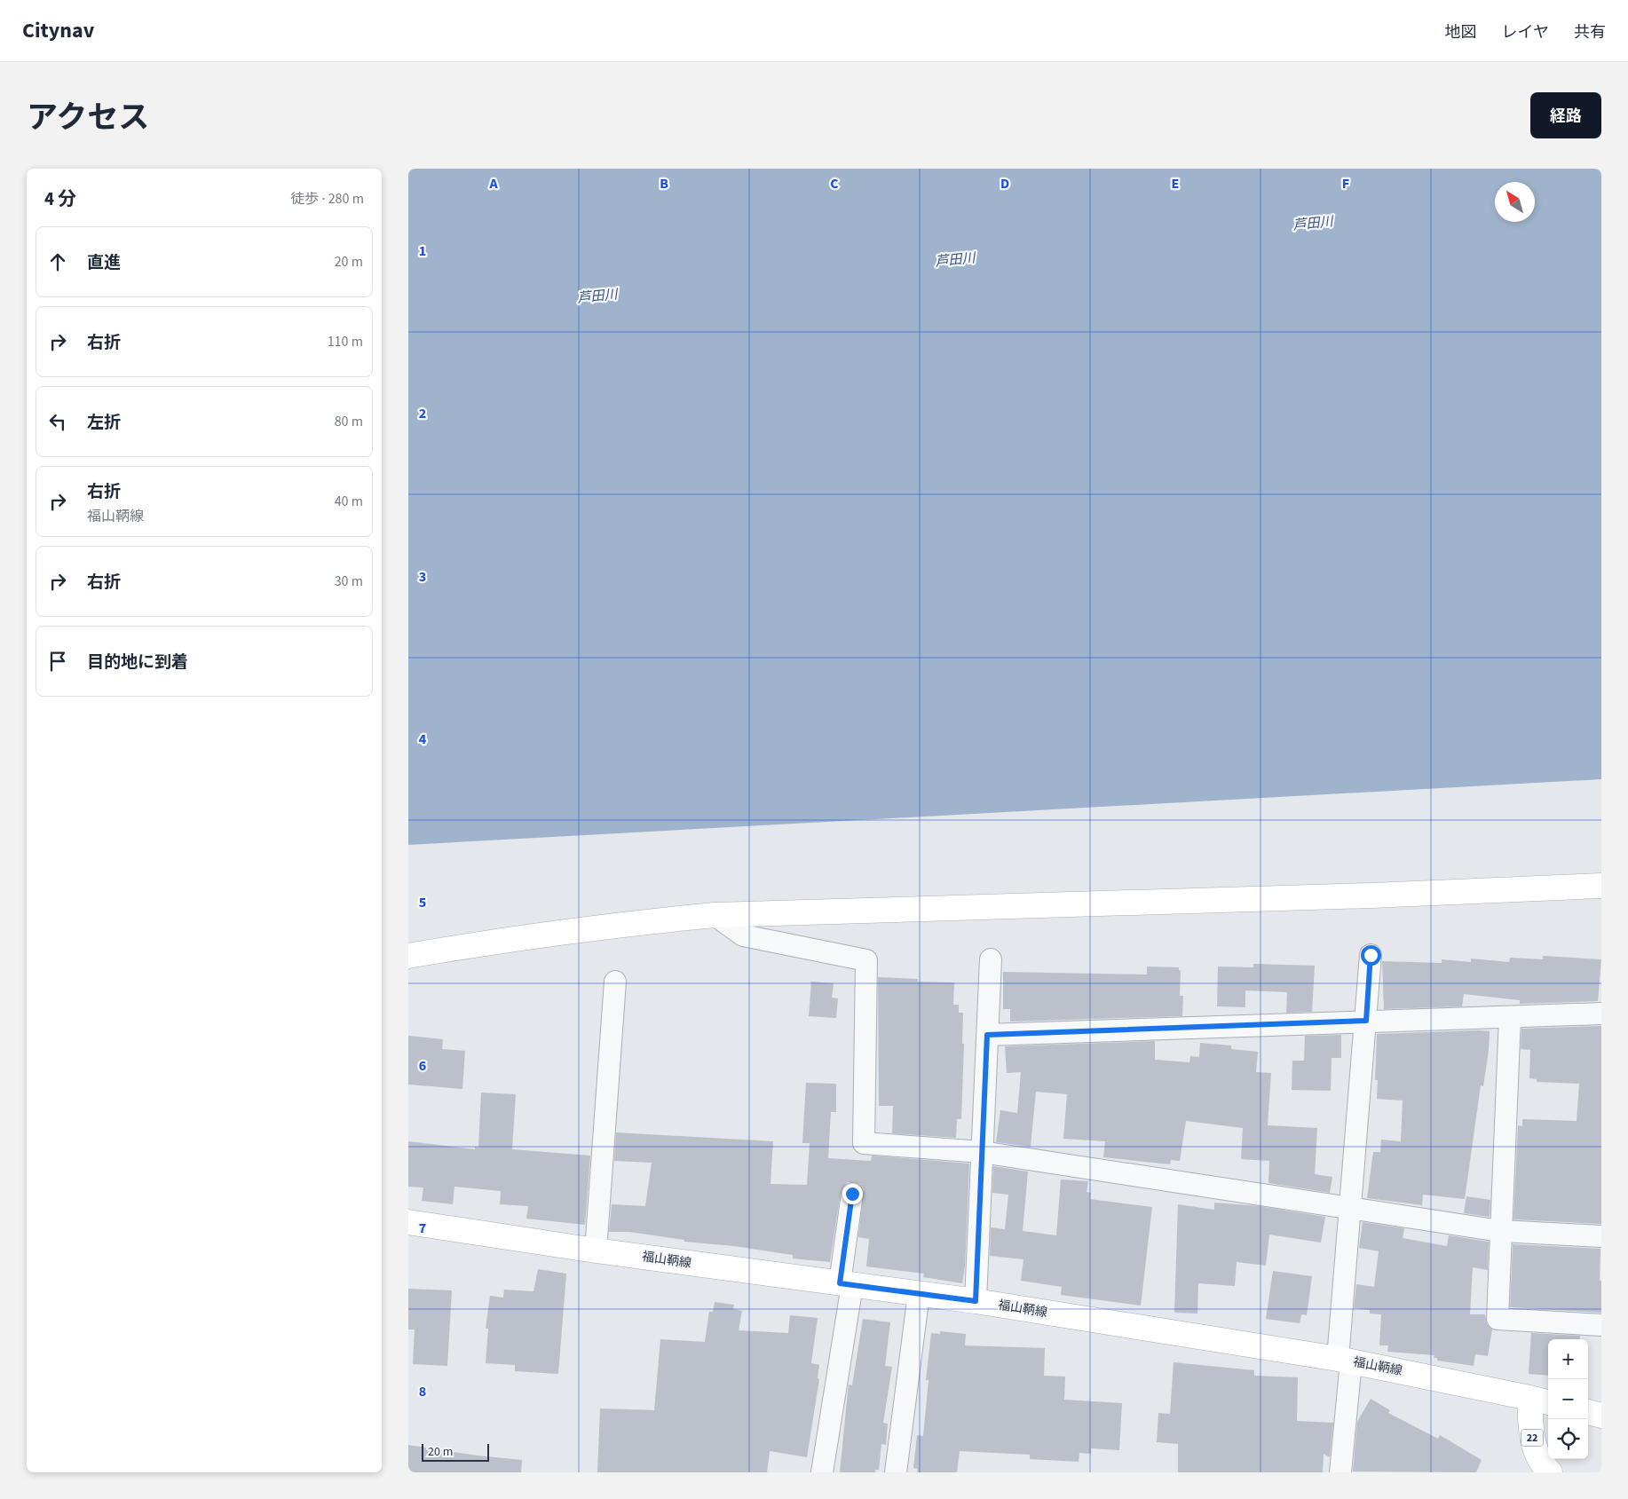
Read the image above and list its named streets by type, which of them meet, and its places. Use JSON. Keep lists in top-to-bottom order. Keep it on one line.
{"streets":{"street":["福山鞆線","22"]},"water":["芦田川"],"scale_bar":"20 m","north":"top left","page":{"header":"Citynav","nav":["地図","レイヤ","共有"],"title":"アクセス","buttons":"経路","heading":["4 分","徒歩 · 280 m"],"list":[["直進","20 m"],["右折","110 m"],["左折","80 m"],["右折","福山鞆線","40 m"],["右折","30 m"],"目的地に到着"],"map_buttons":["+","−"],"scale":"20 m"},"grid":{"columns":["A","B","C","D","E","F"],"rows":["1","2","3","4","5","6","7","8"]}}
